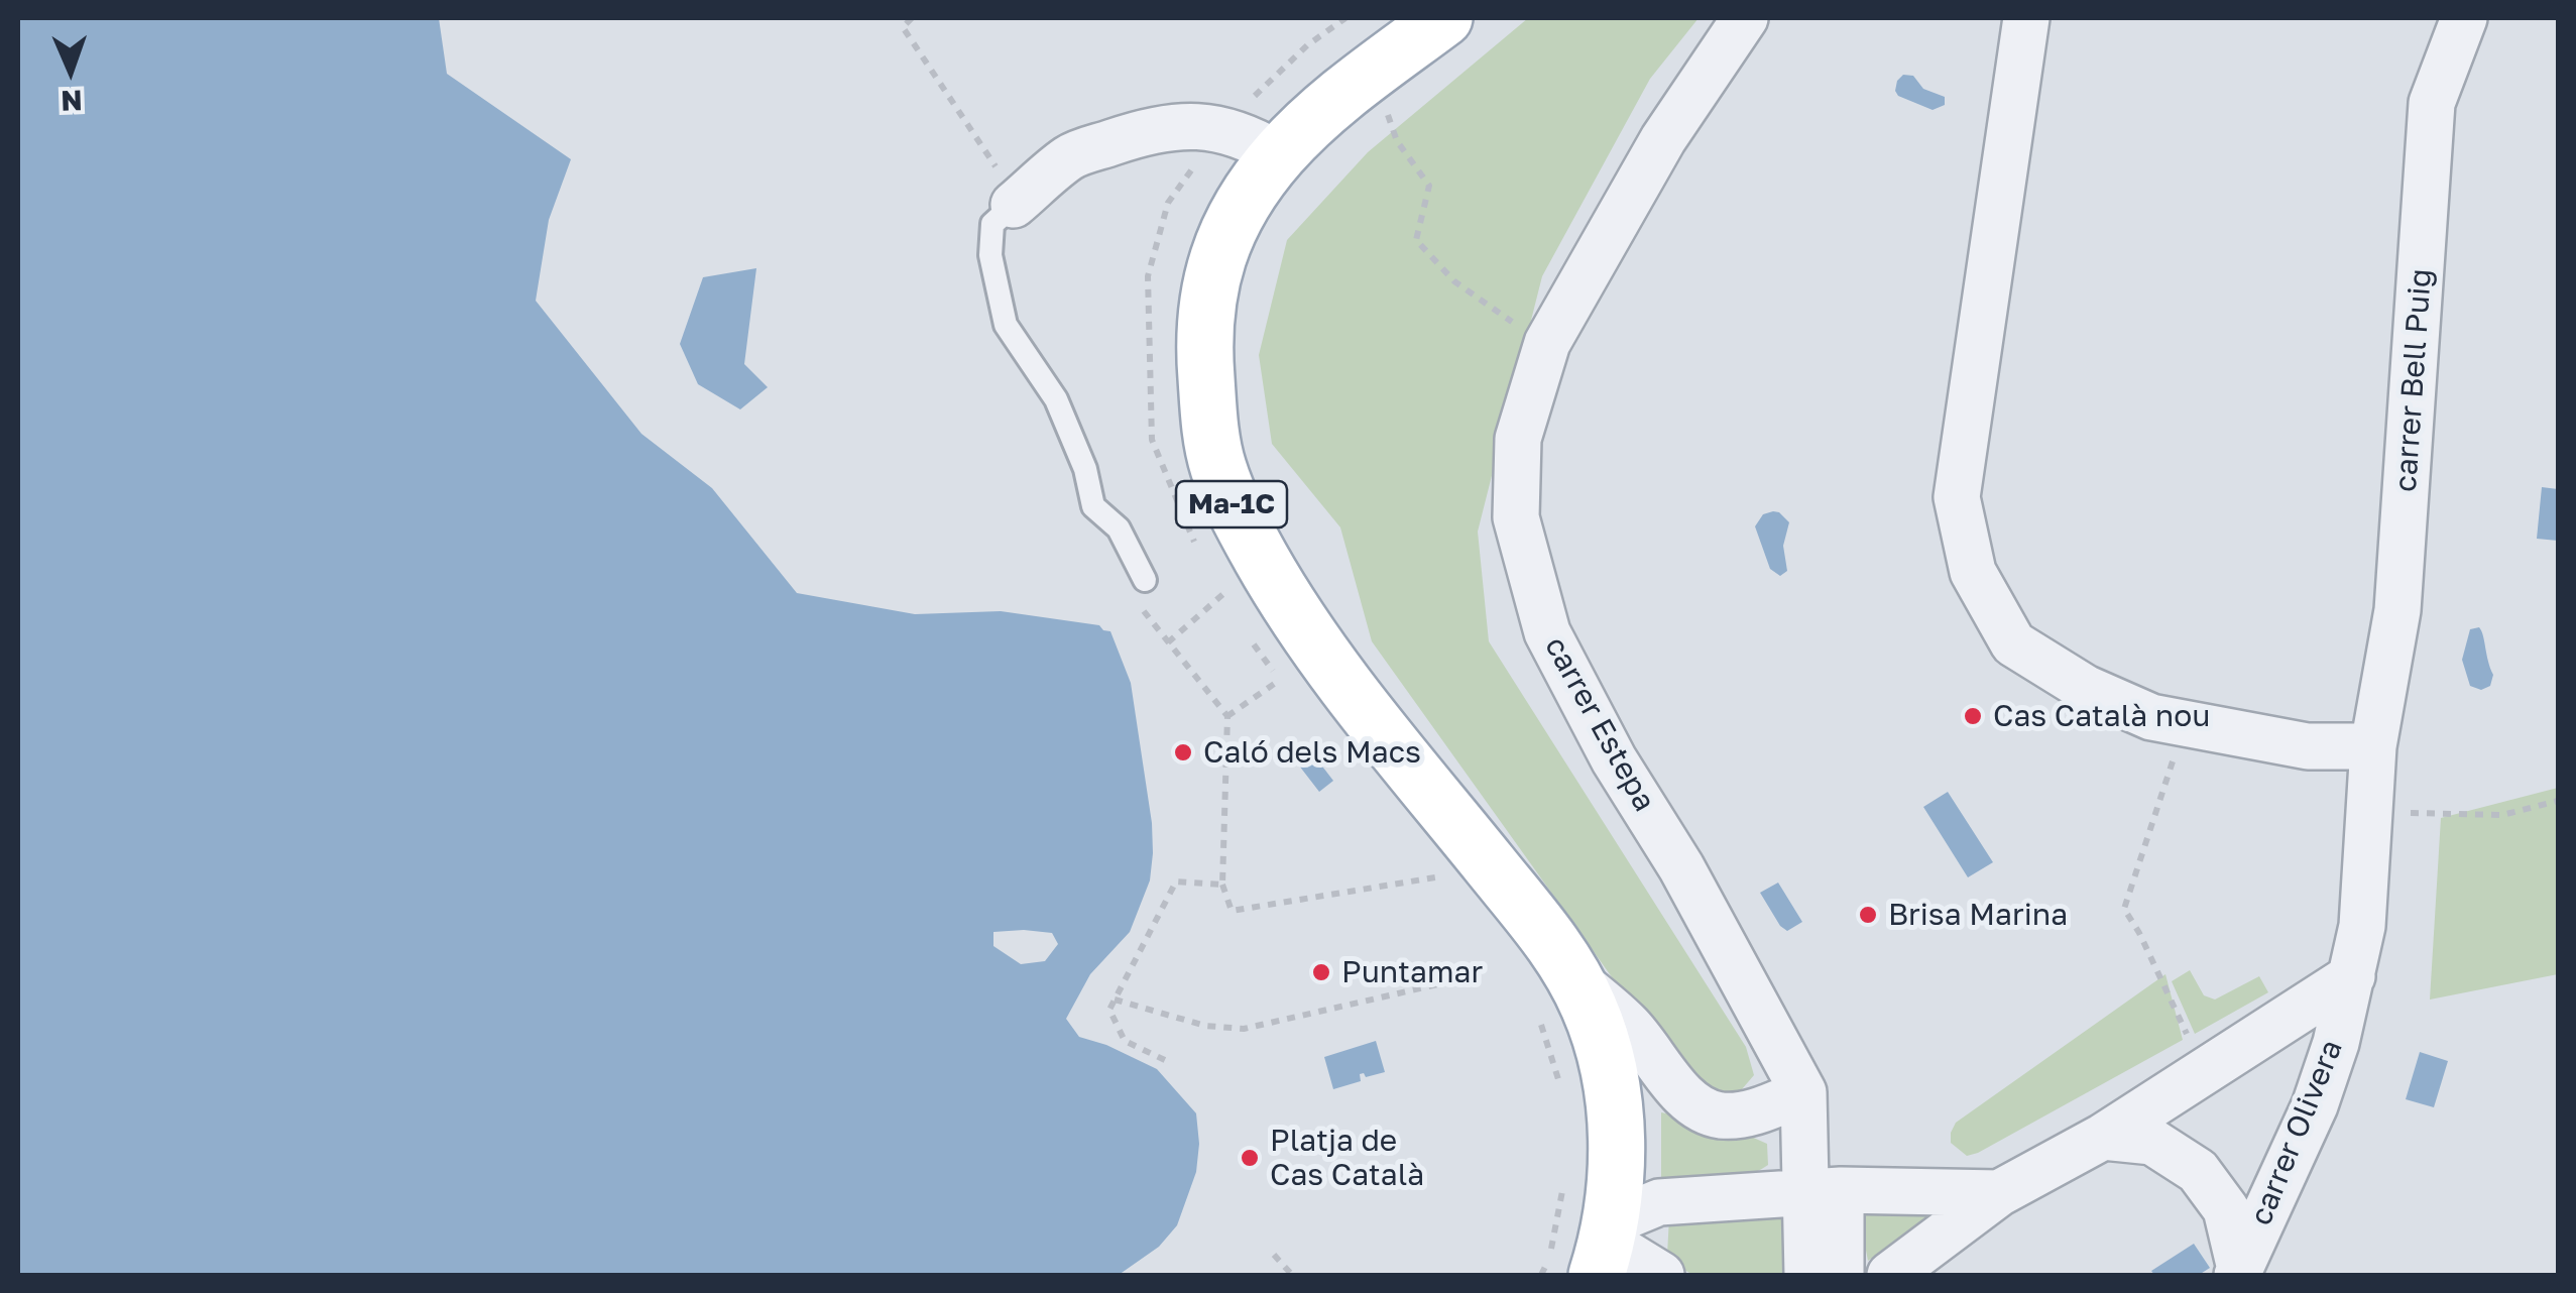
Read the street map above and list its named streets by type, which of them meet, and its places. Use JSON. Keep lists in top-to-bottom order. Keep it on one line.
{"streets":{"main road":["Ma-1C"],"street":["carrer Bell Puig","carrer Estepa","carrer Olivera"]},"crossings":[["carrer Bell Puig","carrer Olivera"]],"places":["Cas Català nou","Caló dels Macs","Brisa Marina","Puntamar","Platja de Cas Català"],"north":"bottom"}
